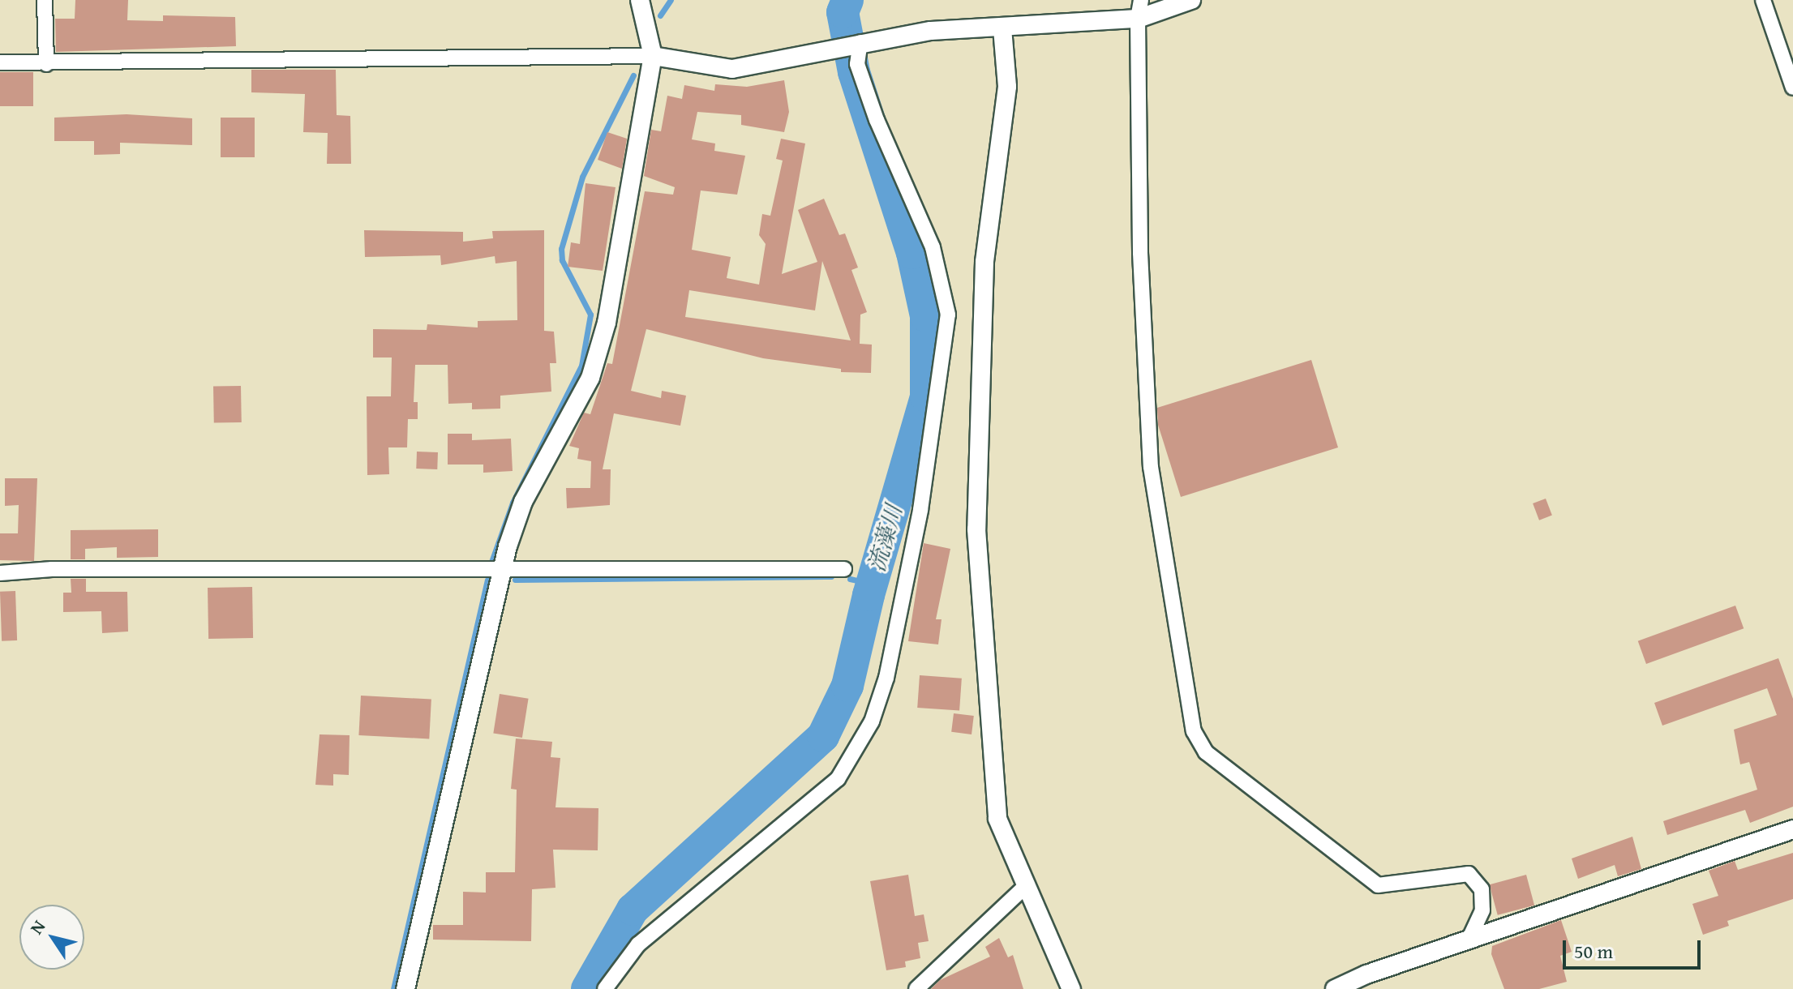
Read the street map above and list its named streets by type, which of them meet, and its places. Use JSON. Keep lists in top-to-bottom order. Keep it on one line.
{"water":["流藻川"],"scale_bar":"50 m","north":"top left"}
